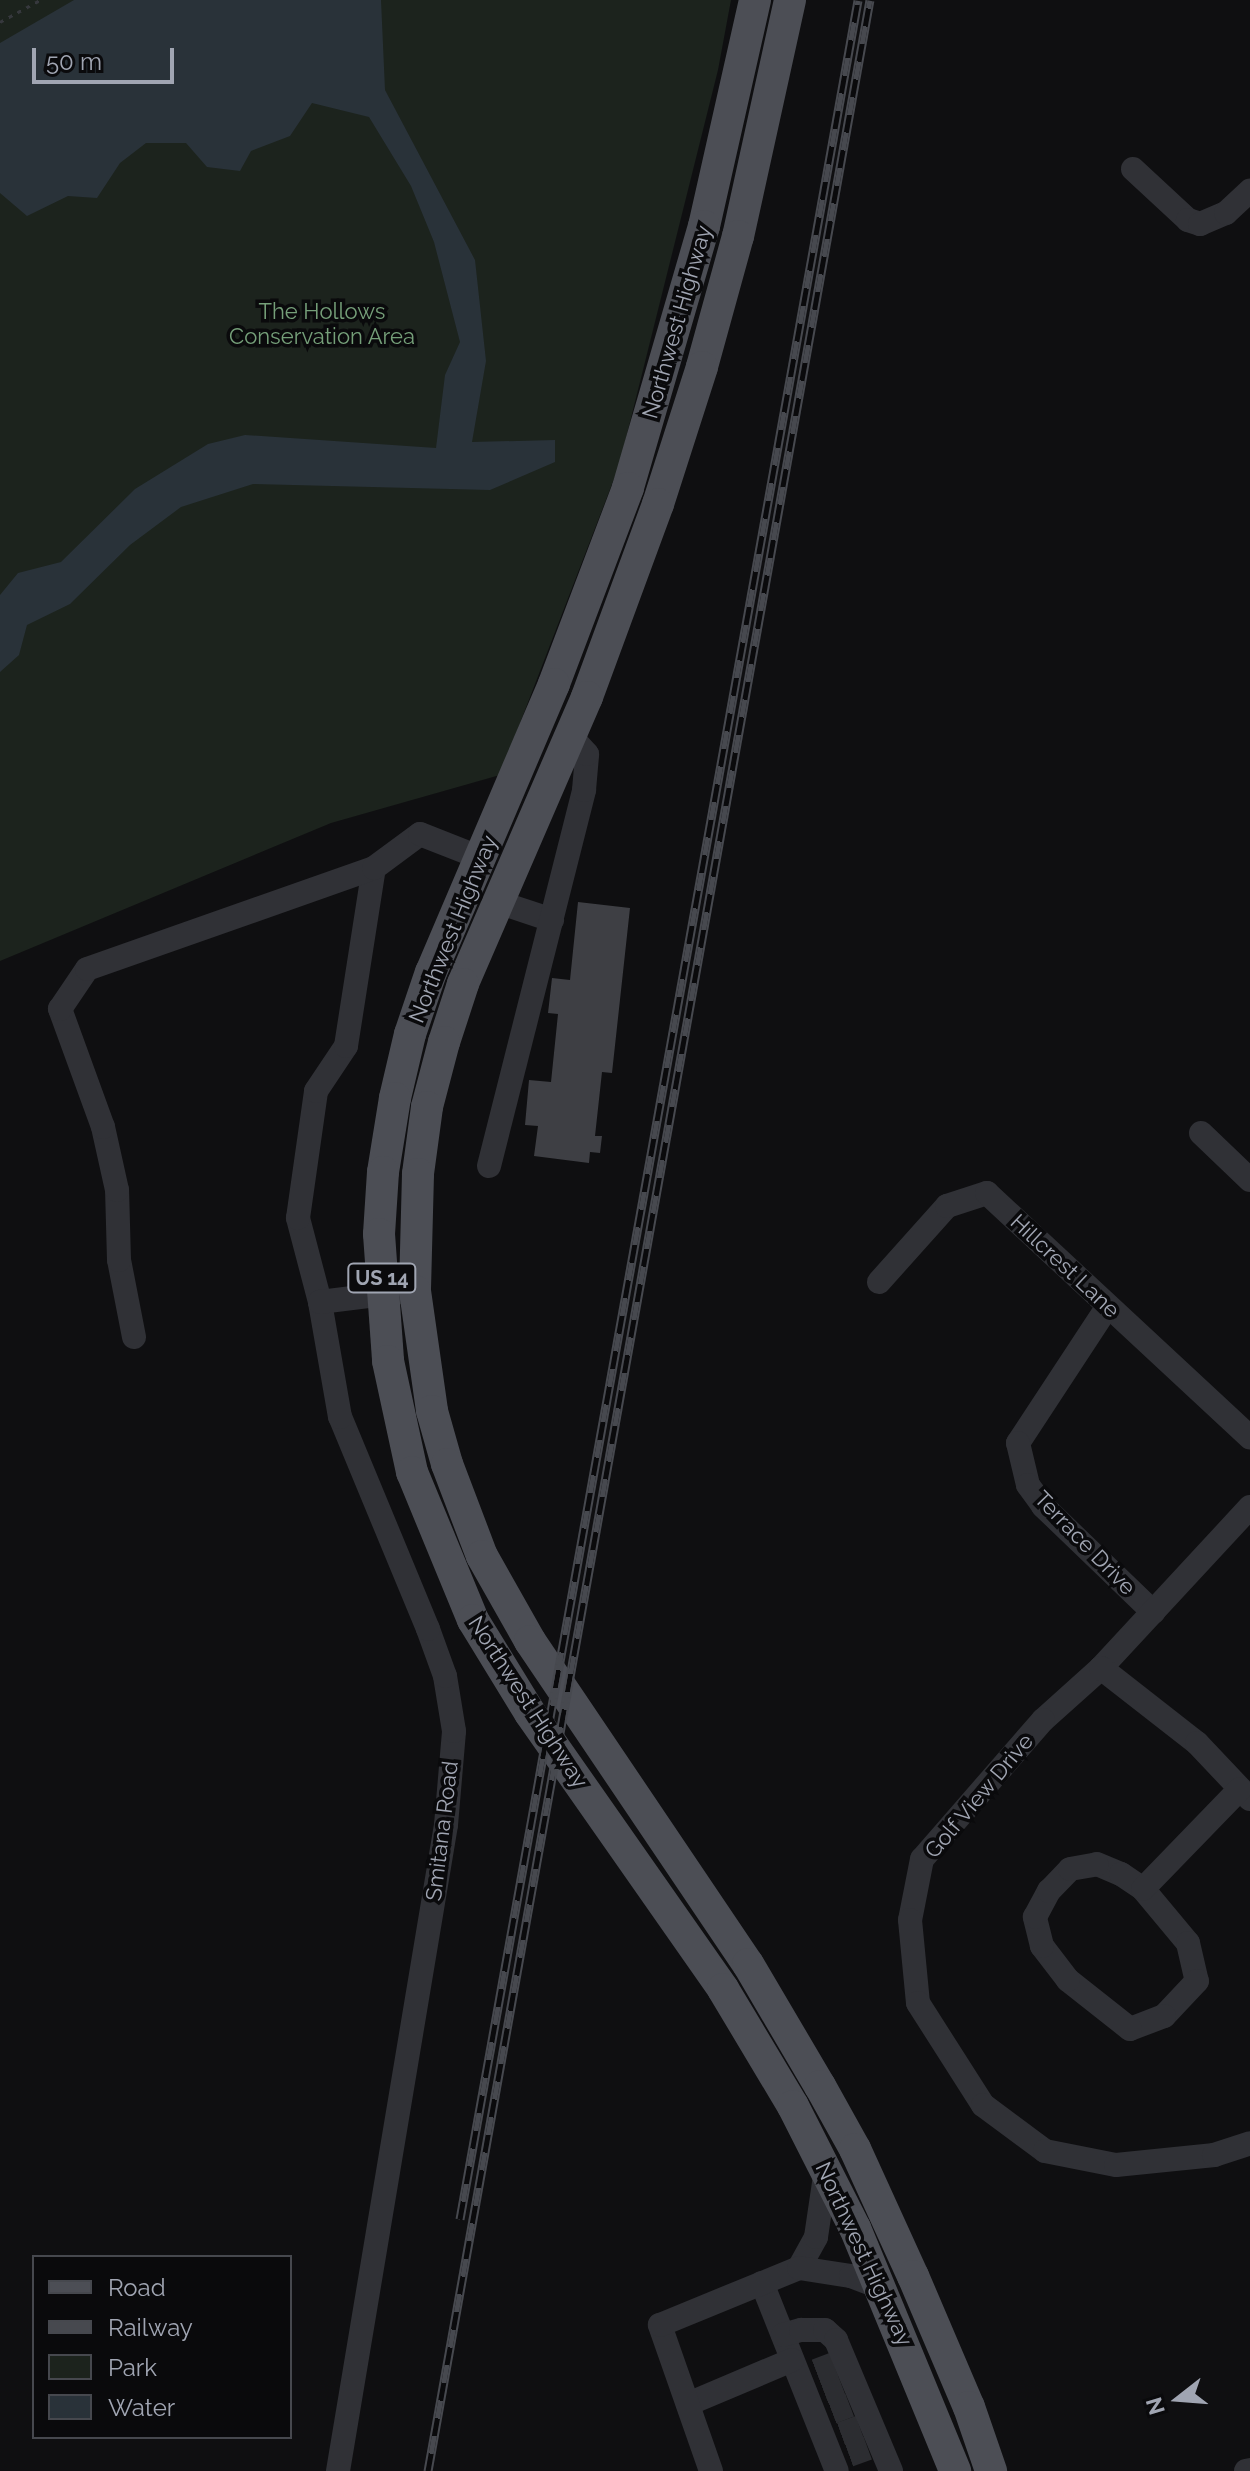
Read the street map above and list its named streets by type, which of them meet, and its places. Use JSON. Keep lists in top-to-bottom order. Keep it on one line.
{"streets":{"main road":["Northwest Highway","US 14"],"street":["Hillcrest Lane","Terrace Drive","Golf View Drive","Smitana Road"]},"crossings":[["Hillcrest Lane","Terrace Drive"],["Terrace Drive","Golf View Drive"]],"parks":["The Hollows Conservation Area"],"legend":["Road","Railway","Park","Water"],"scale_bar":"50 m","north":"left"}
